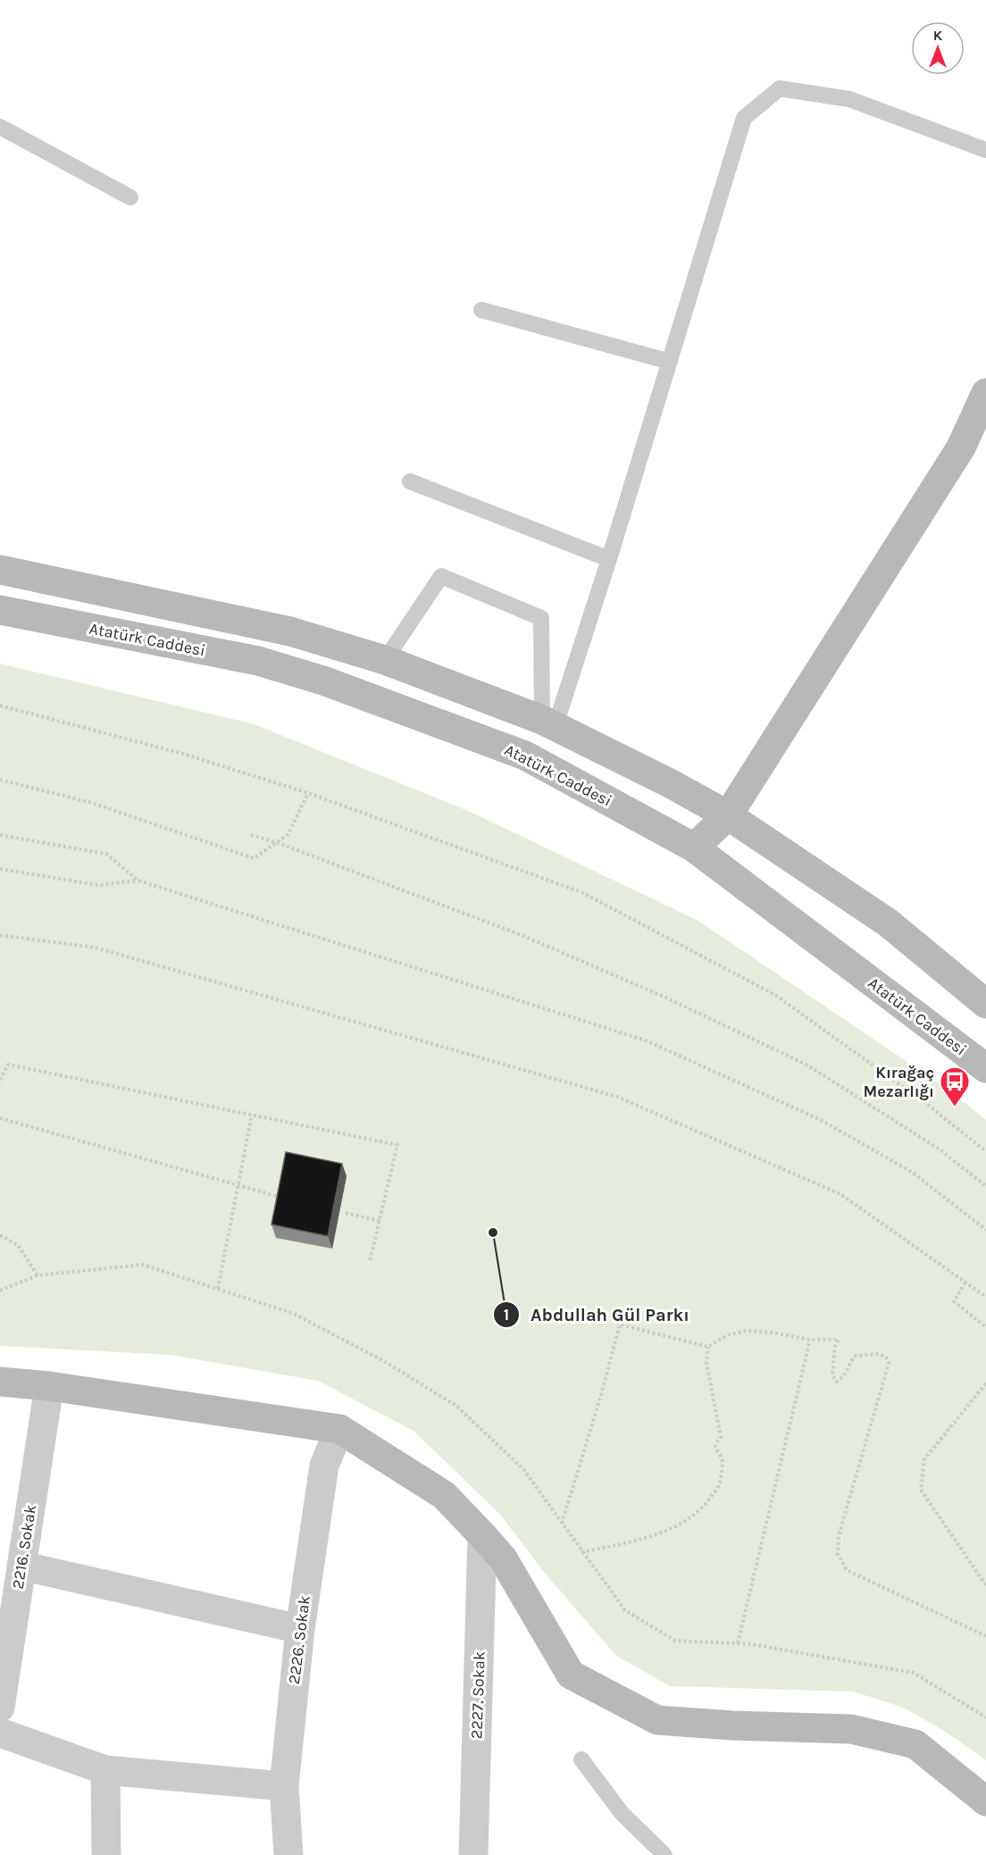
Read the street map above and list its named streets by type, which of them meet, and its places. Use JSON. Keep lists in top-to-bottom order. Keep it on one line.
{"streets":{"main road":["Atatürk Caddesi"],"street":["2216. Sokak","2226. Sokak","2227. Sokak"]},"places":{"bus stop":["Kırağaç Mezarlığı"],"other":["Abdullah Gül Parkı"]},"north":"top"}
